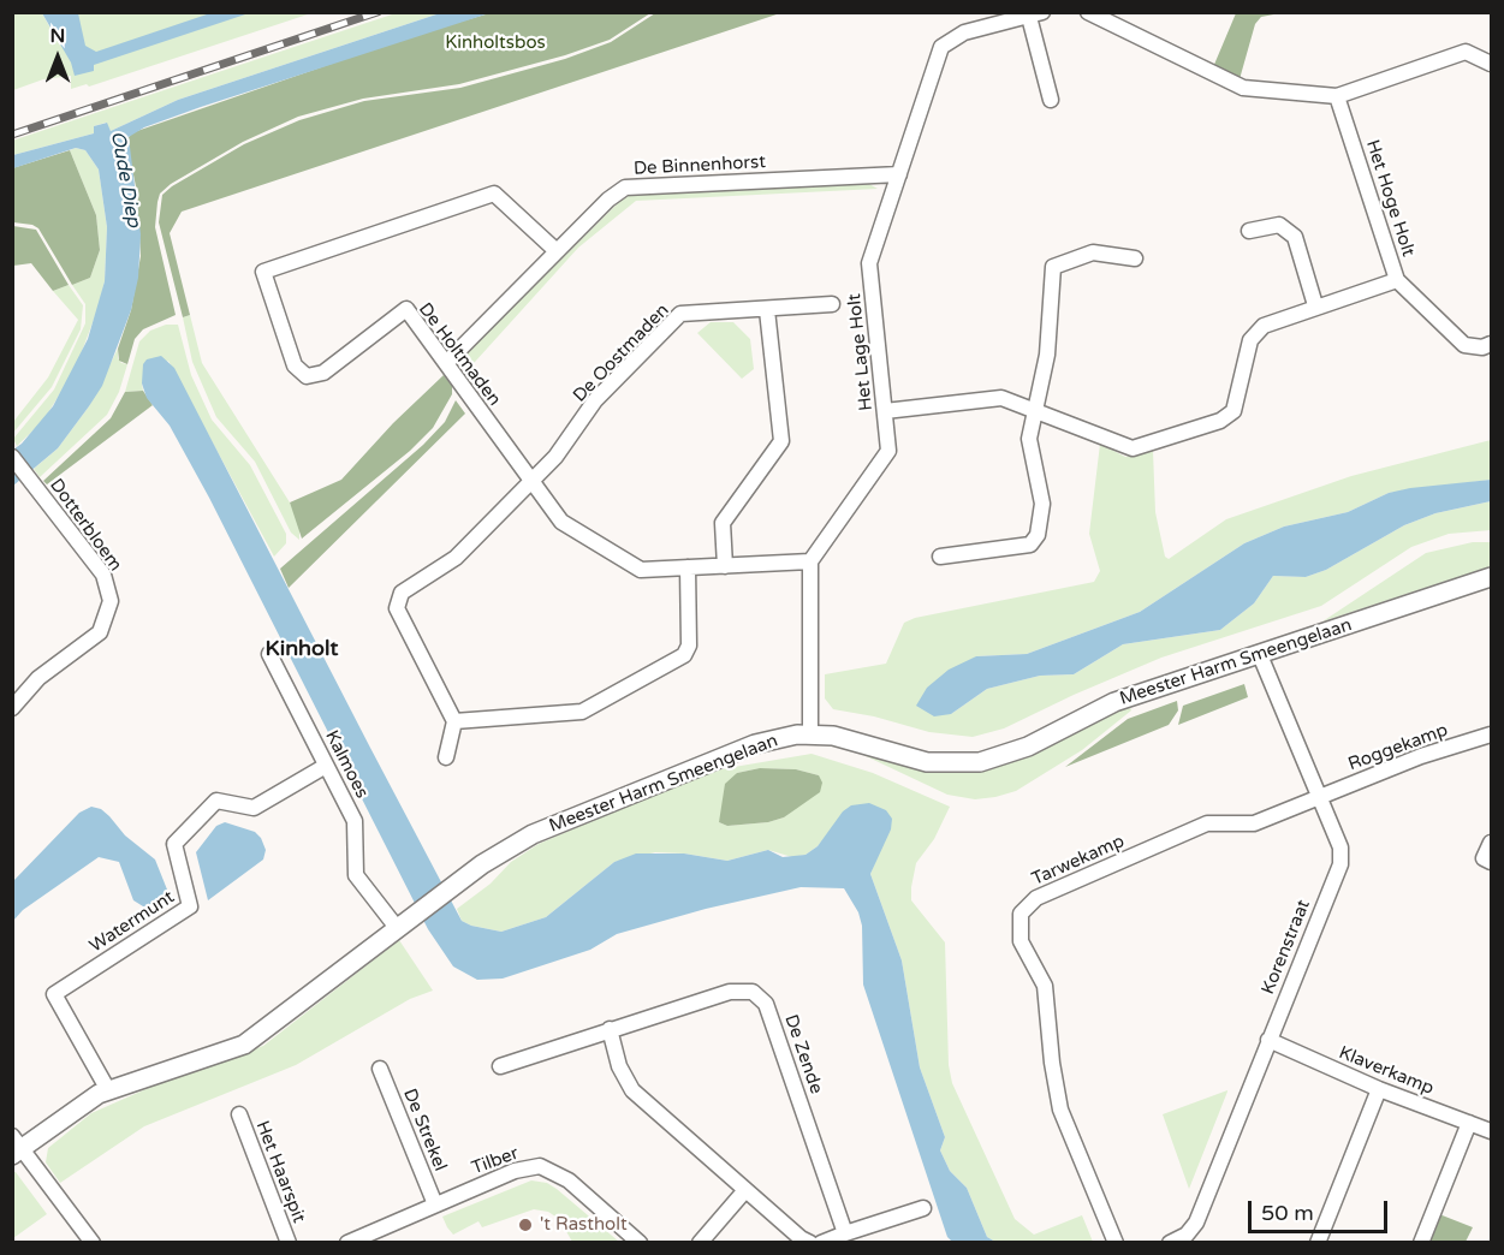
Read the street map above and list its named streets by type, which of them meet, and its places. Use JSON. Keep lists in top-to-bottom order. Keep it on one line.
{"streets":{"street":["De Binnenhorst","Het Hoge Holt","Het Lage Holt","De Oostmaden","De Holtmaden","Dotterbloem","Meester Harm Smeengelaan","Roggekamp","Kalmoes","Tarwekamp","Watermunt","Korenstraat","De Zende","Klaverkamp","De Strekel","Tilber","Het Haarspit"]},"crossings":[["De Binnenhorst","Het Lage Holt"],["De Binnenhorst","De Holtmaden"],["Het Lage Holt","De Holtmaden"],["De Oostmaden","De Holtmaden"],["Meester Harm Smeengelaan","Kalmoes"],["Meester Harm Smeengelaan","Watermunt"],["Meester Harm Smeengelaan","Korenstraat"],["Roggekamp","Tarwekamp"],["Roggekamp","Korenstraat"],["Kalmoes","Watermunt"],["Tarwekamp","Korenstraat"],["Korenstraat","Klaverkamp"],["De Strekel","Tilber"]],"districts":["Kinholt"],"water":["Oude Diep"],"parks":["Kinholtsbos"],"places":["'t Rastholt"],"scale_bar":"50 m","north":"top"}
